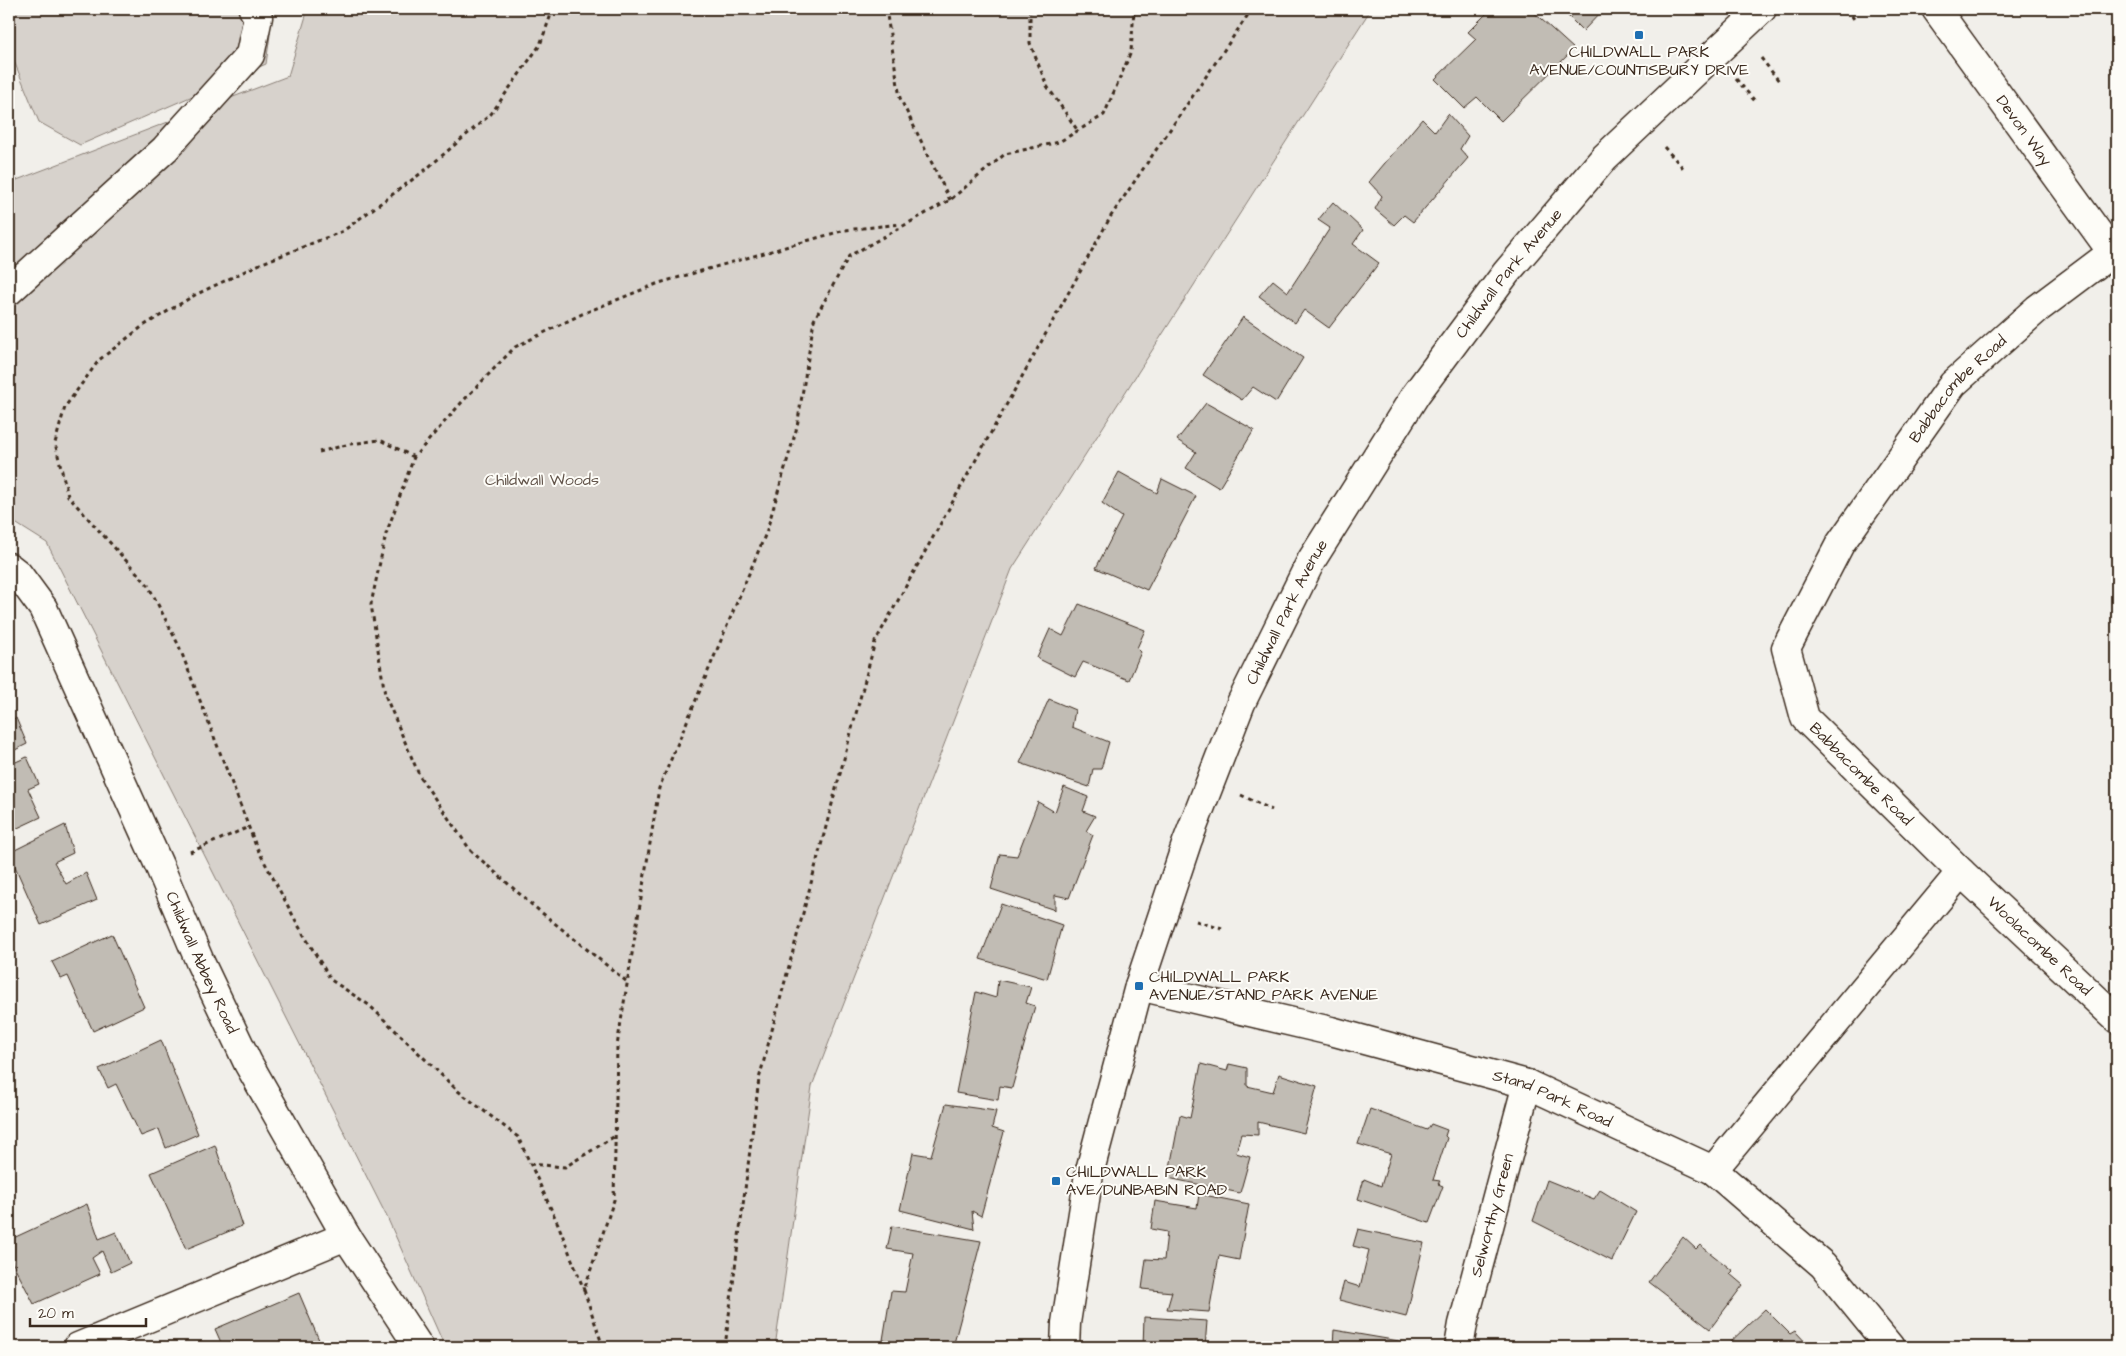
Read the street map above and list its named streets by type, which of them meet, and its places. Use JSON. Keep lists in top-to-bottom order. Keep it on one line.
{"streets":{"street":["Devon Way","Childwall Park Avenue","Babbacombe Road","Woolacombe Road","Childwall Abbey Road","Stand Park Road","Selworthy Green"]},"crossings":[["Devon Way","Babbacombe Road"],["Childwall Park Avenue","Stand Park Road"],["Babbacombe Road","Woolacombe Road"],["Stand Park Road","Selworthy Green"]],"parks":["Childwall Woods"],"places":{"transit":["CHILDWALL PARK AVENUE/COUNTISBURY DRIVE","CHILDWALL PARK AVENUE/STAND PARK AVENUE","CHILDWALL PARK AVE/DUNBABIN ROAD"]},"scale_bar":"20 m"}
